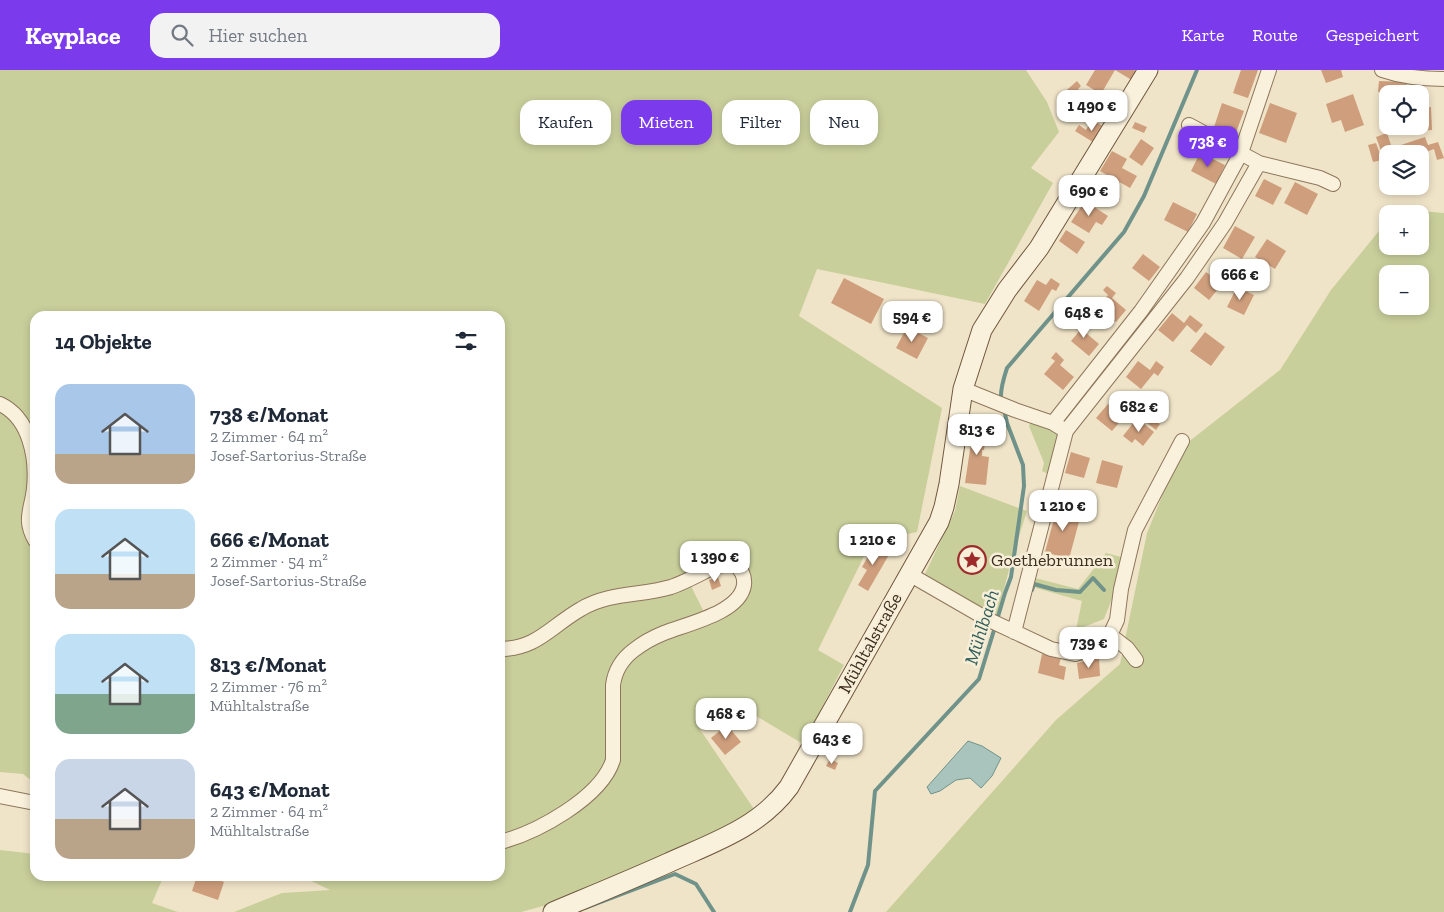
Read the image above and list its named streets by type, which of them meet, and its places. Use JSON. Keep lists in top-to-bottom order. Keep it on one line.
{"streets":{"main road":["Mühltalstraße"]},"water":["Mühlbach"],"places":{"place":["Goethebrunnen"]},"page":{"header":"Keyplace","search":"Hier suchen","nav":["Karte","Route","Gespeichert"],"map_buttons":["+","−"],"price":["1 490 €","738 €","690 €","666 €","648 €","594 €","682 €","813 €","1 210 €","1 210 €","1 390 €","739 €","468 €","643 €"],"chip":["Kaufen","Mieten","Filter","Neu"],"heading":"14 Objekte","list":[{"name":"738 €/Monat","note":"2 Zimmer · 64 m² · Josef-Sartorius-Straße"},{"name":"666 €/Monat","note":"2 Zimmer · 54 m² · Josef-Sartorius-Straße"},{"name":"813 €/Monat","note":"2 Zimmer · 76 m² · Mühltalstraße"},{"name":"643 €/Monat","note":"2 Zimmer · 64 m² · Mühltalstraße"}]}}
